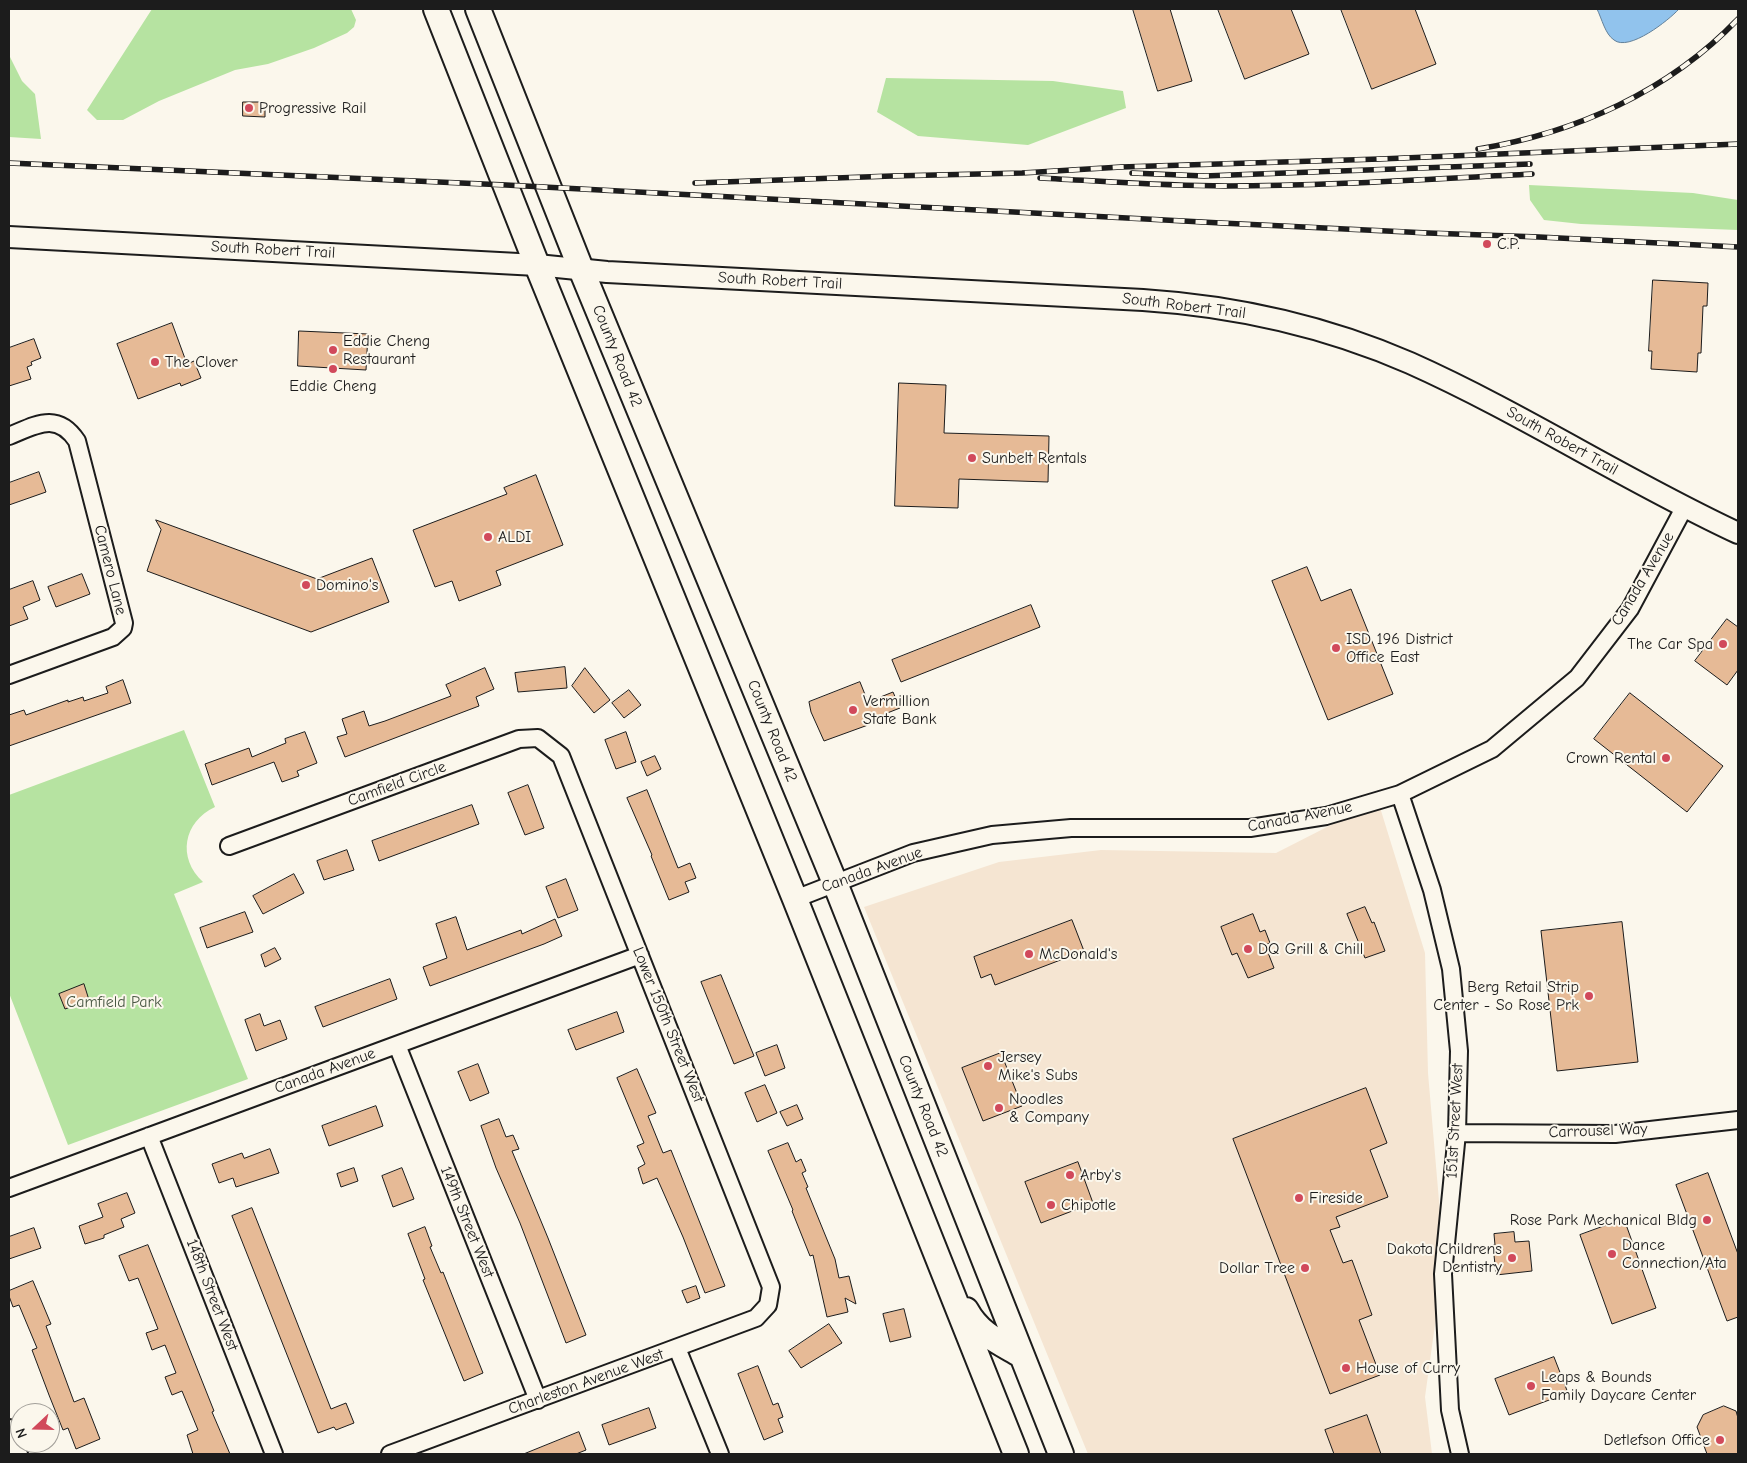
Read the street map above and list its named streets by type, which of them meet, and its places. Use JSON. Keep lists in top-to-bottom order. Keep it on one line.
{"streets":{"highway":["County Road 42"],"main road":["South Robert Trail"],"street":["Camero Lane","Canada Avenue","Camfield Circle","Lower 150th Street West","151st Street West","Carrousel Way","149th Street West","148th Street West","Charleston Avenue West"]},"crossings":[["South Robert Trail","County Road 42"],["South Robert Trail","Canada Avenue"],["County Road 42","Canada Avenue"],["Canada Avenue","Lower 150th Street West"],["Canada Avenue","151st Street West"],["Canada Avenue","149th Street West"],["Canada Avenue","148th Street West"],["Camfield Circle","Lower 150th Street West"],["Lower 150th Street West","Charleston Avenue West"],["151st Street West","Carrousel Way"],["149th Street West","Charleston Avenue West"]],"parks":["Camfield Park"],"places":["Progressive Rail","C.P.","Eddie Cheng Restaurant","The Clover","Eddie Cheng","Sunbelt Rentals","ALDI","Domino's","The Car Spa","ISD 196 District Office East","Vermillion State Bank","Crown Rental","DQ Grill & Chill","McDonald's","Berg Retail Strip Center - So Rose Prk","Jersey Mike's Subs","Noodles & Company","Arby's","Fireside","Chipotle","Rose Park Mechanical Bldg","Dance Connection/Ata","Dakota Childrens Dentistry","Dollar Tree","House of Curry","Leaps & Bounds Family Daycare Center","Detlefson Office"],"north":"left"}
